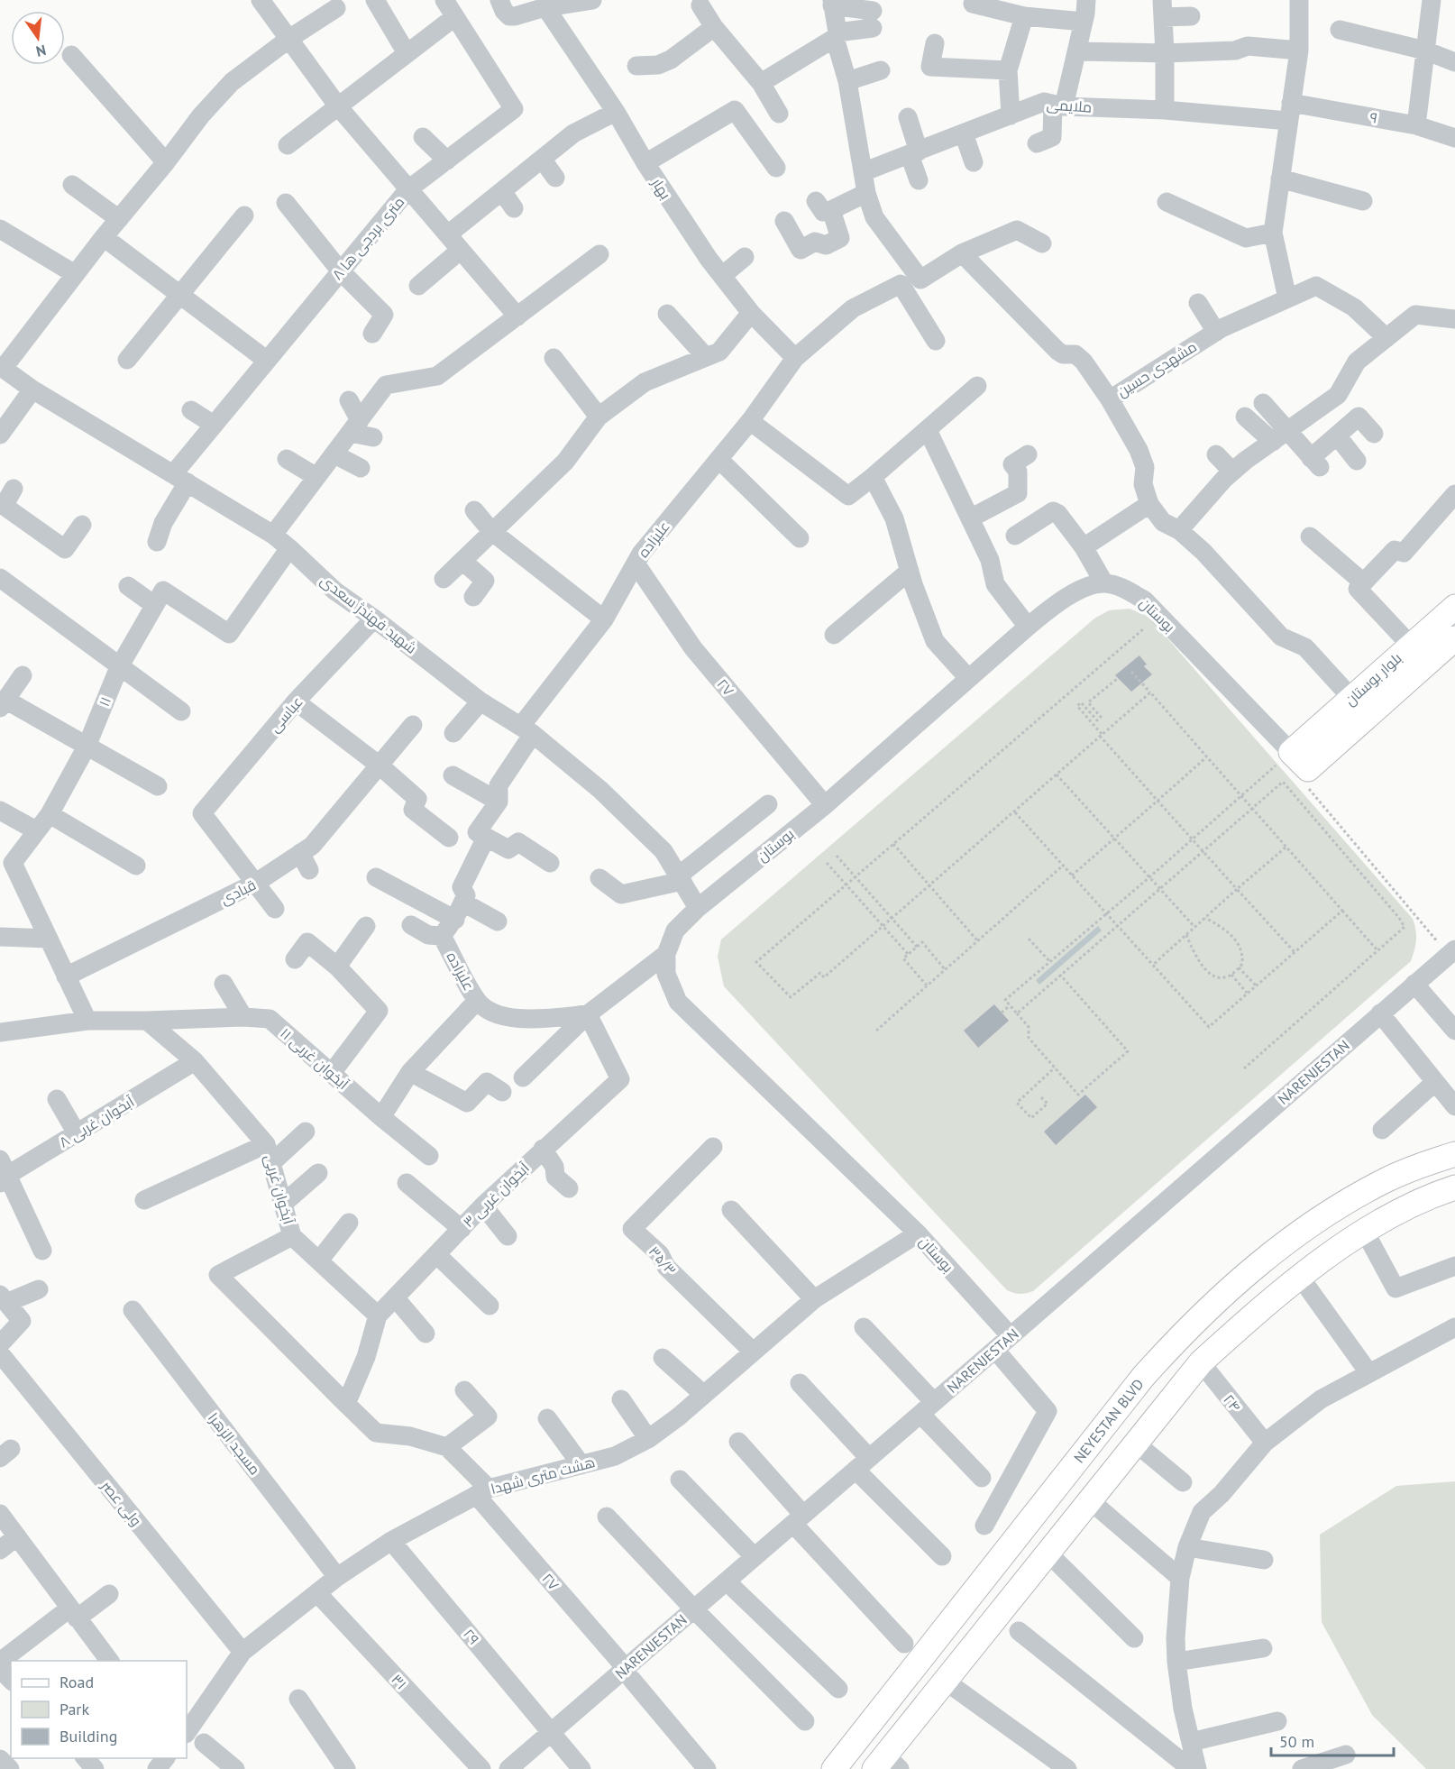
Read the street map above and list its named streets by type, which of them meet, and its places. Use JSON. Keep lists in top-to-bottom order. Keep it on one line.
{"streets":{"main road":["بلوار بوستان","NEYESTAN BLVD"],"street":["ملایمی","۹","بهار","۸ متری بردجی ها","مشهدی حسین","علیزاده","شهید فهندژ سعدی","بوستان","۲۷","۱۱","عباسی","قبادی","آبخوان غربی ۱۱","NARENJESTAN","آبخوان غربی ۸","آبخوان غربی","آبخوان غربی ۳","۳۵/۳","۲۴","مسجد الزهرا","هشت متری شهدا","ولی عصر","۲۹","۳۱"]},"crossings":[["ملایمی","۹"],["بهار","علیزاده"],["۸ متری بردجی ها","شهید فهندژ سعدی"],["علیزاده","شهید فهندژ سعدی"],["علیزاده","۲۷"],["علیزاده","آبخوان غربی ۱۱"],["شهید فهندژ سعدی","بوستان"],["شهید فهندژ سعدی","عباسی"],["بوستان","بلوار بوستان"],["بوستان","۲۷"],["بوستان","NARENJESTAN"],["بوستان","هشت متری شهدا"],["۲۷","NARENJESTAN"],["۲۷","هشت متری شهدا"],["عباسی","قبادی"],["آبخوان غربی ۱۱","آبخوان غربی"],["NARENJESTAN","۲۹"],["آبخوان غربی ۸","آبخوان غربی"],["آبخوان غربی","آبخوان غربی ۳"],["۳۵/۳","هشت متری شهدا"],["مسجد الزهرا","هشت متری شهدا"],["هشت متری شهدا","ولی عصر"],["هشت متری شهدا","۲۹"],["هشت متری شهدا","۳۱"]],"legend":["Road","Park","Building"],"scale_bar":"50 m","north":"bottom"}
